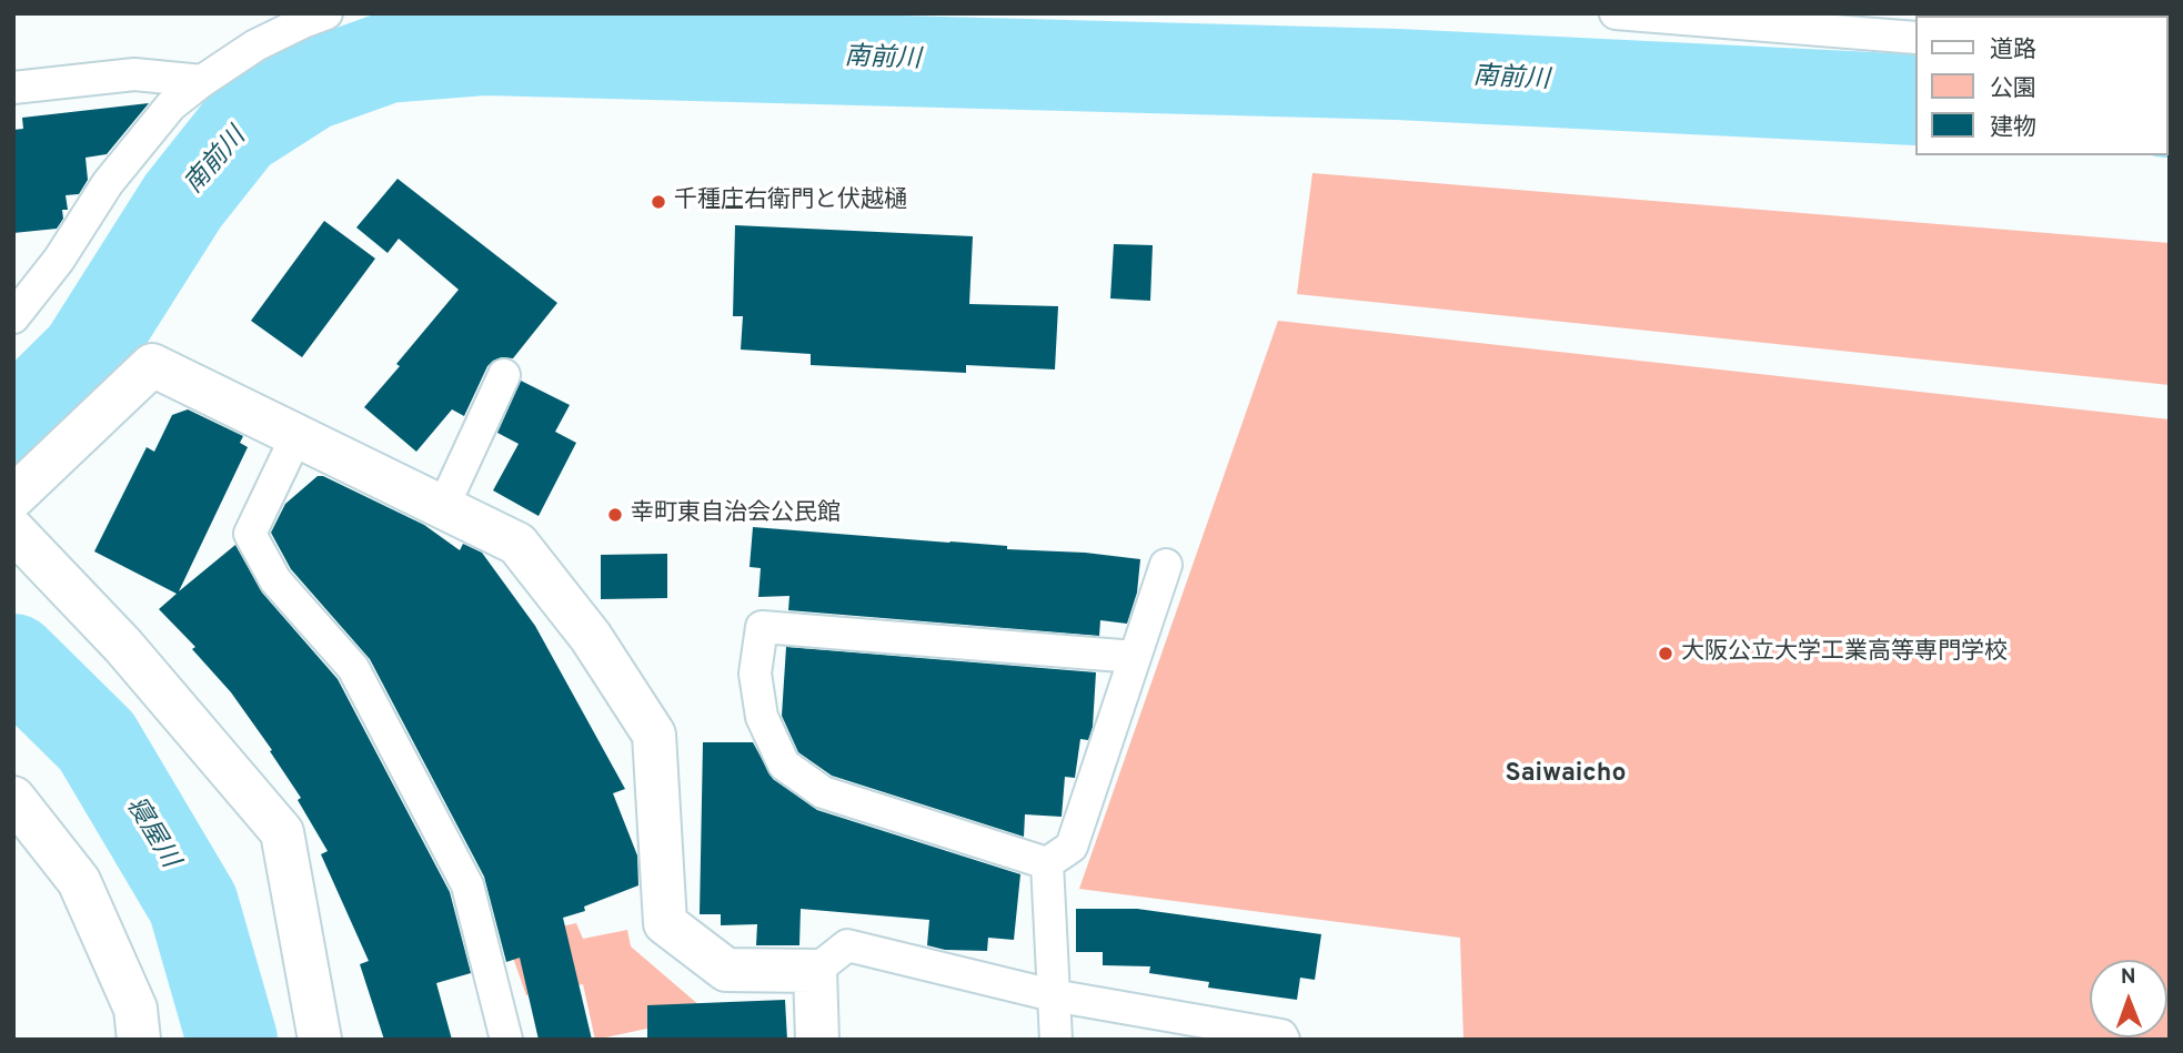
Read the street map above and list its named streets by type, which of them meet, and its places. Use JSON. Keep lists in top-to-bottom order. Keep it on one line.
{"districts":["Saiwaicho"],"water":["南前川","寝屋川"],"places":["千種庄右衛門と伏越樋","幸町東自治会公民館","大阪公立大学工業高等専門学校"],"legend":["道路","公園","建物"],"north":"top"}
